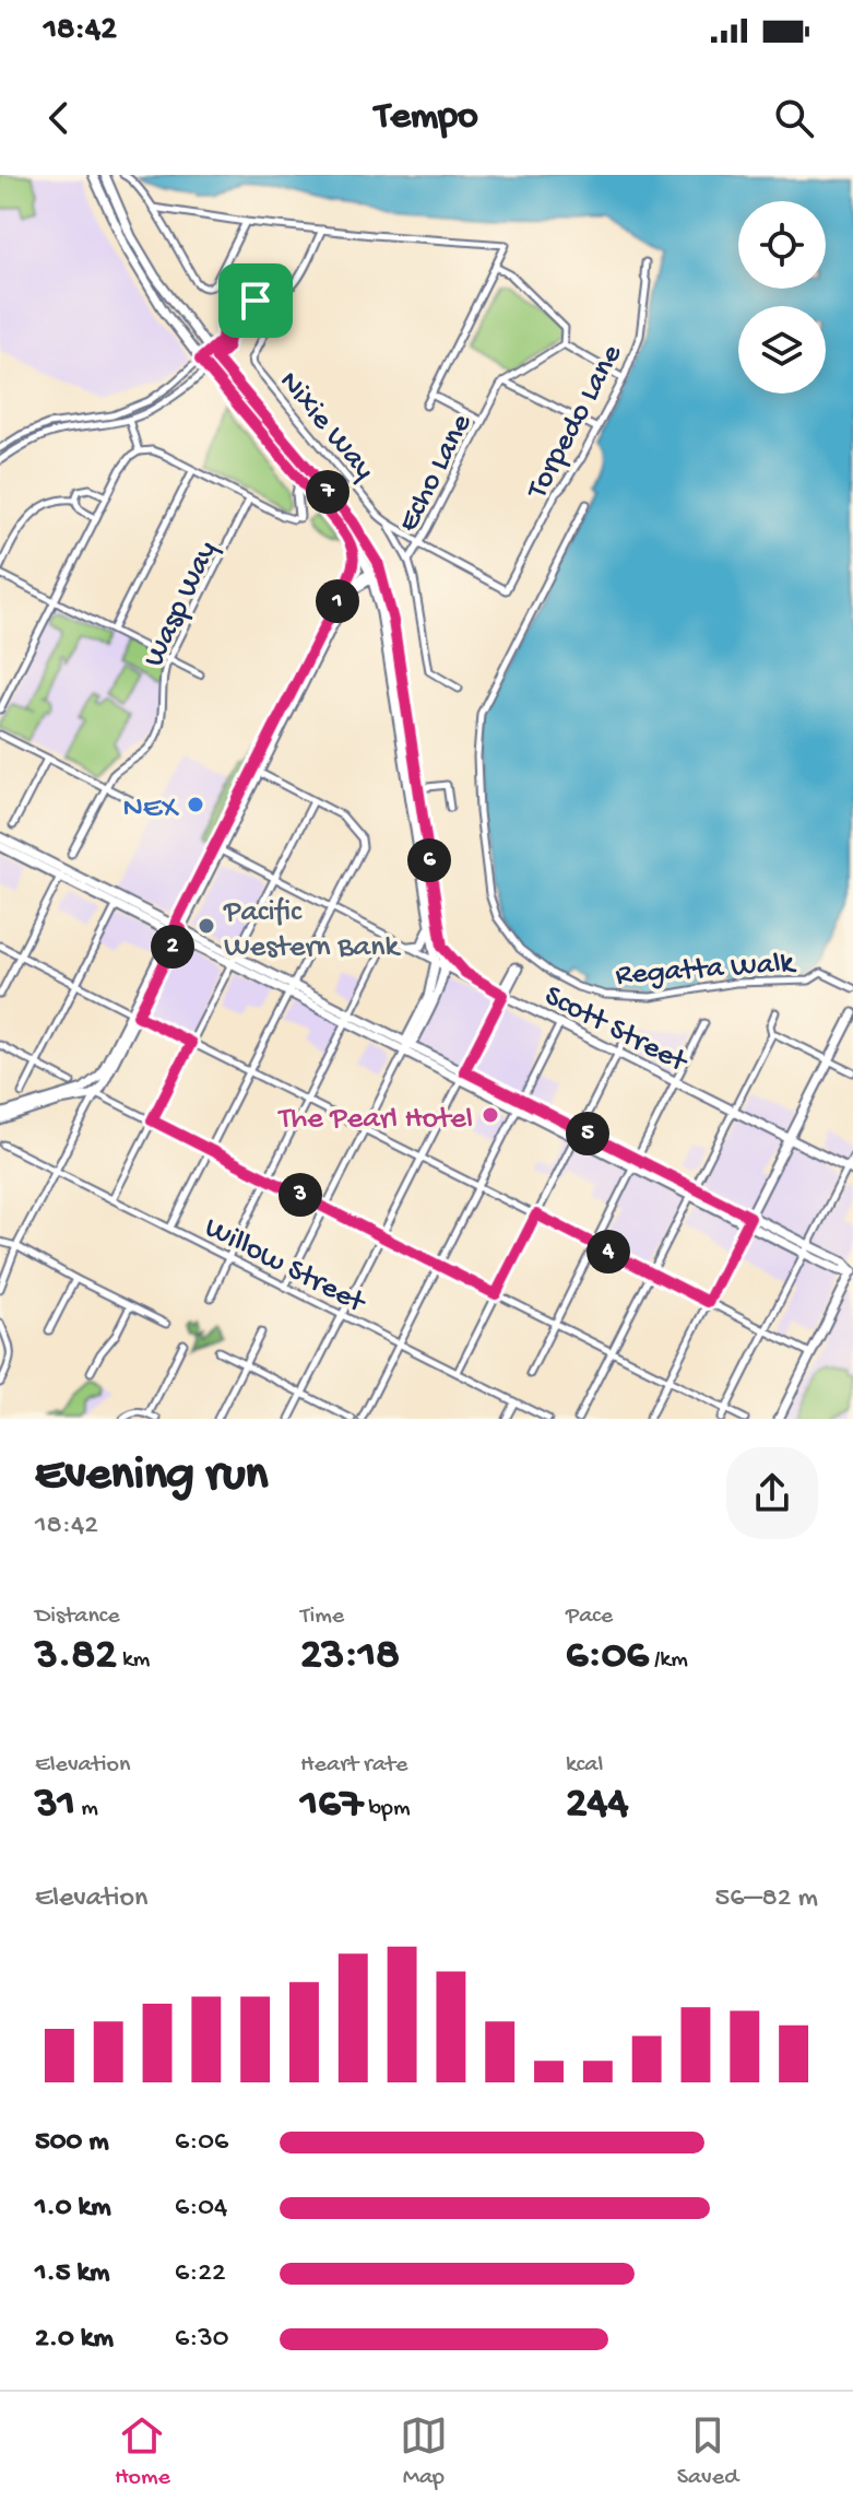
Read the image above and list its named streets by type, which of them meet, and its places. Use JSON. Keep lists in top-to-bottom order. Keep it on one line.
{"streets":{"main road":["Scott Street"],"street":["Torpedo Lane","Nixie Way","Echo Lane","Wasp Way","Regatta Walk","Willow Street"]},"crossings":[["Torpedo Lane","Echo Lane"]],"places":["NEX","Pacific Western Bank","The Pearl Hotel"],"page":{"status":"18:42","header":"Tempo","pins":["7","1","6","2","5","3","4"],"heading":["Evening run","18:42"],"stats":[["Distance","3.82 km"],["Time","23:18"],["Pace","6:06 /km"],["Elevation","31 m"],["Heart rate","167 bpm"],["kcal","244"]],"chart":["Elevation","56–82 m"],"list":[{"name":"500 m","note":"6:06"},{"name":"1.0 km","note":"6:04"},{"name":"1.5 km","note":"6:22"},{"name":"2.0 km","note":"6:30"}],"tabs":["Home","Map","Saved"]}}
